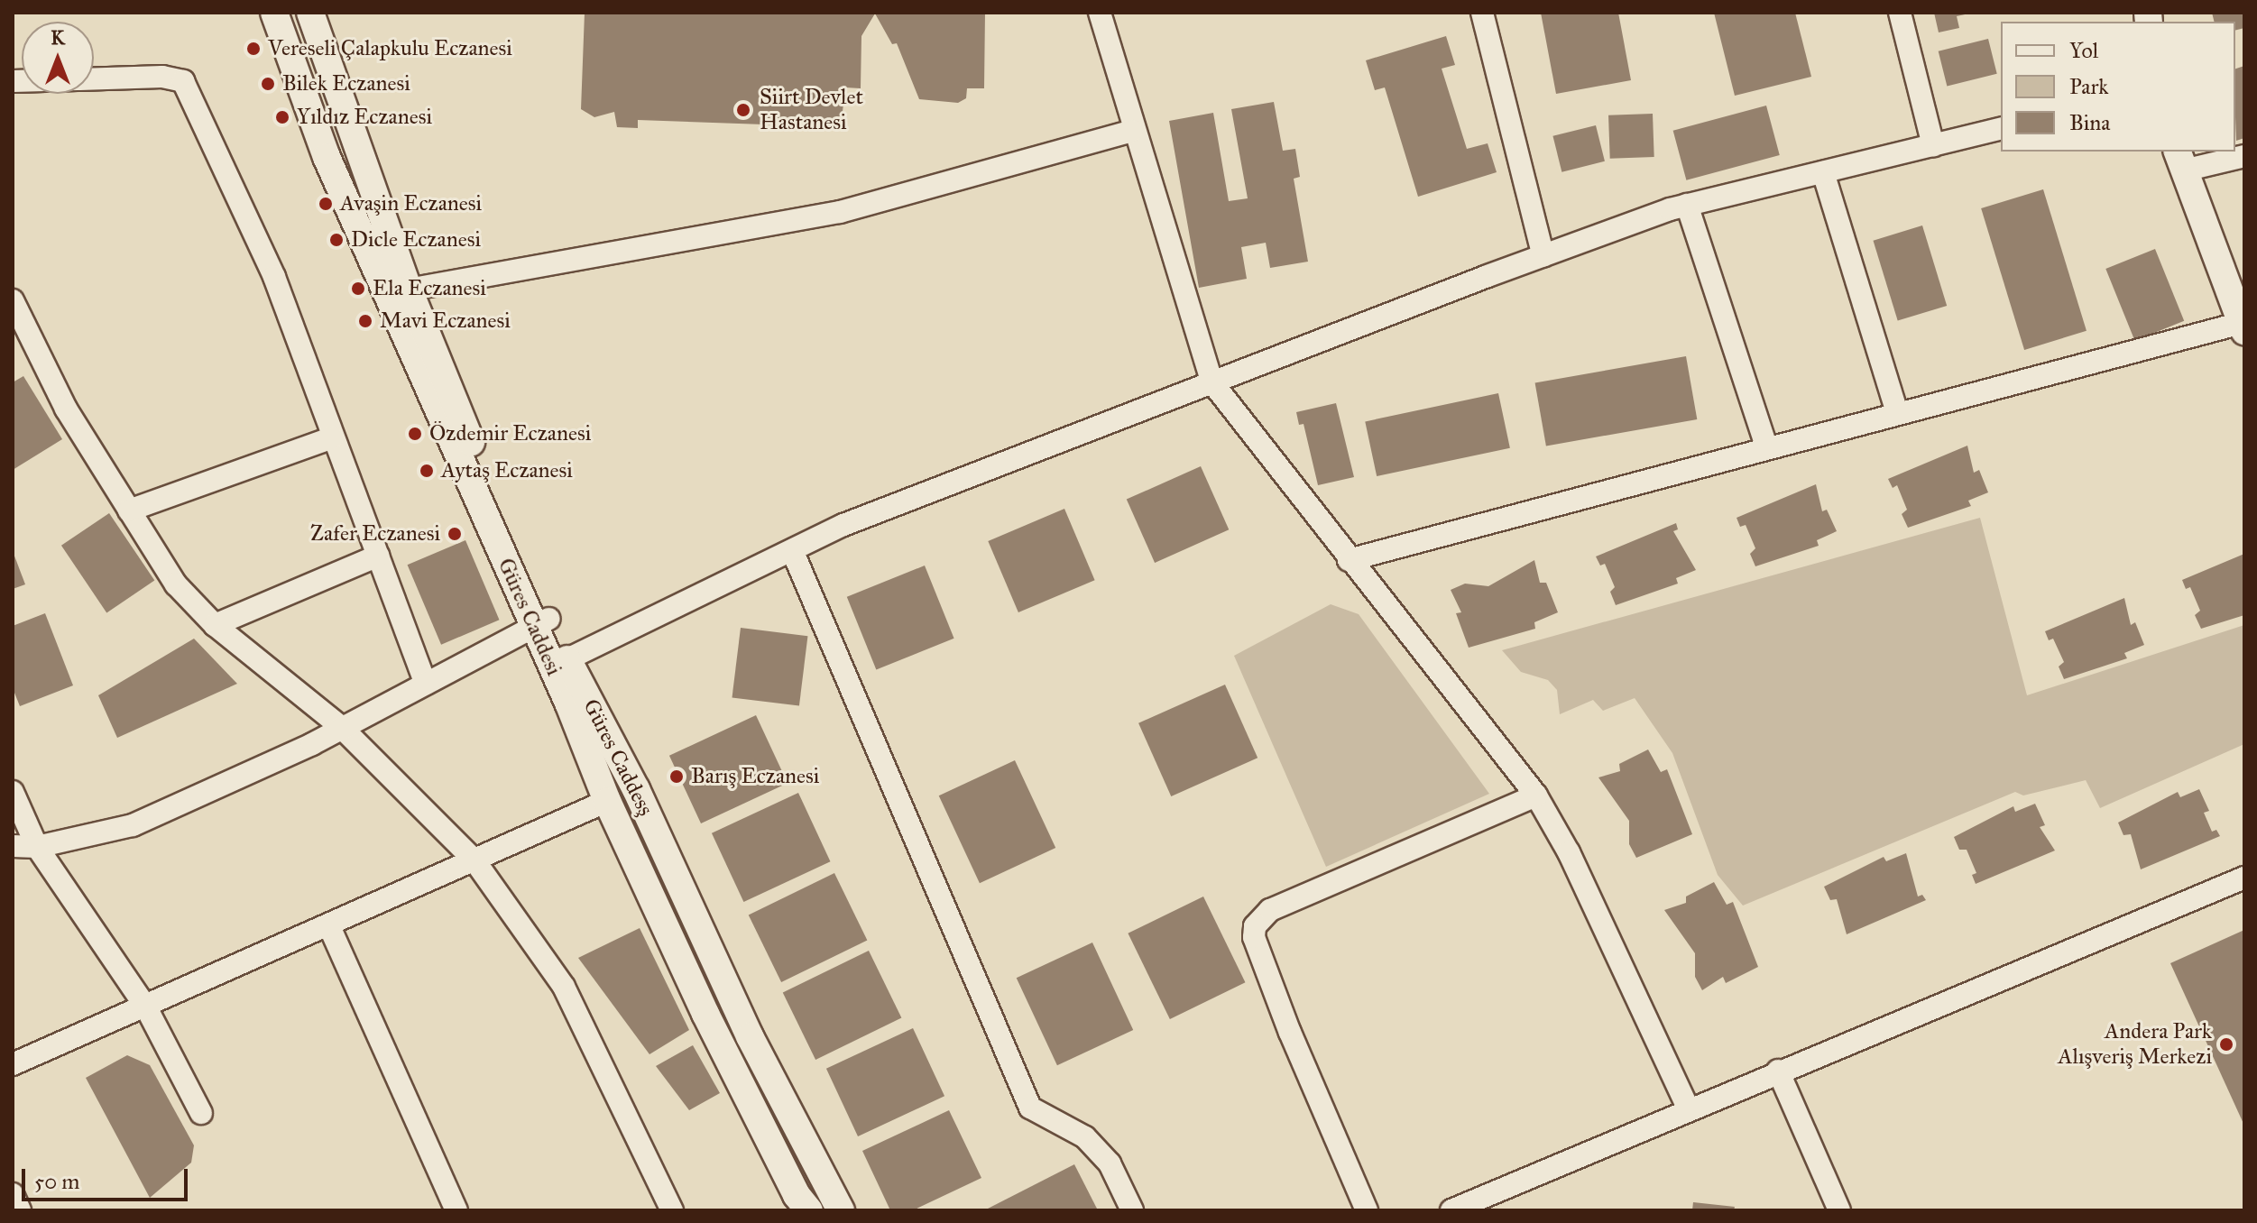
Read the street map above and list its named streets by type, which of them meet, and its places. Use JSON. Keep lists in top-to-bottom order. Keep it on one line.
{"streets":{"street":["Güres Caddesi","Güres Caddesş"]},"crossings":[["Güres Caddesi","Güres Caddesş"]],"places":["Vereseli Çalapkulu Eczanesi","Bilek Eczanesi","Siirt Devlet Hastanesi","Yıldız Eczanesi","Avaşin Eczanesi","Dicle Eczanesi","Ela Eczanesi","Mavi Eczanesi","Özdemir Eczanesi","Aytaş Eczanesi","Zafer Eczanesi","Barış Eczanesi","Andera Park Alışveriş Merkezi"],"legend":["Yol","Park","Bina"],"scale_bar":"50 m","north":"top"}
